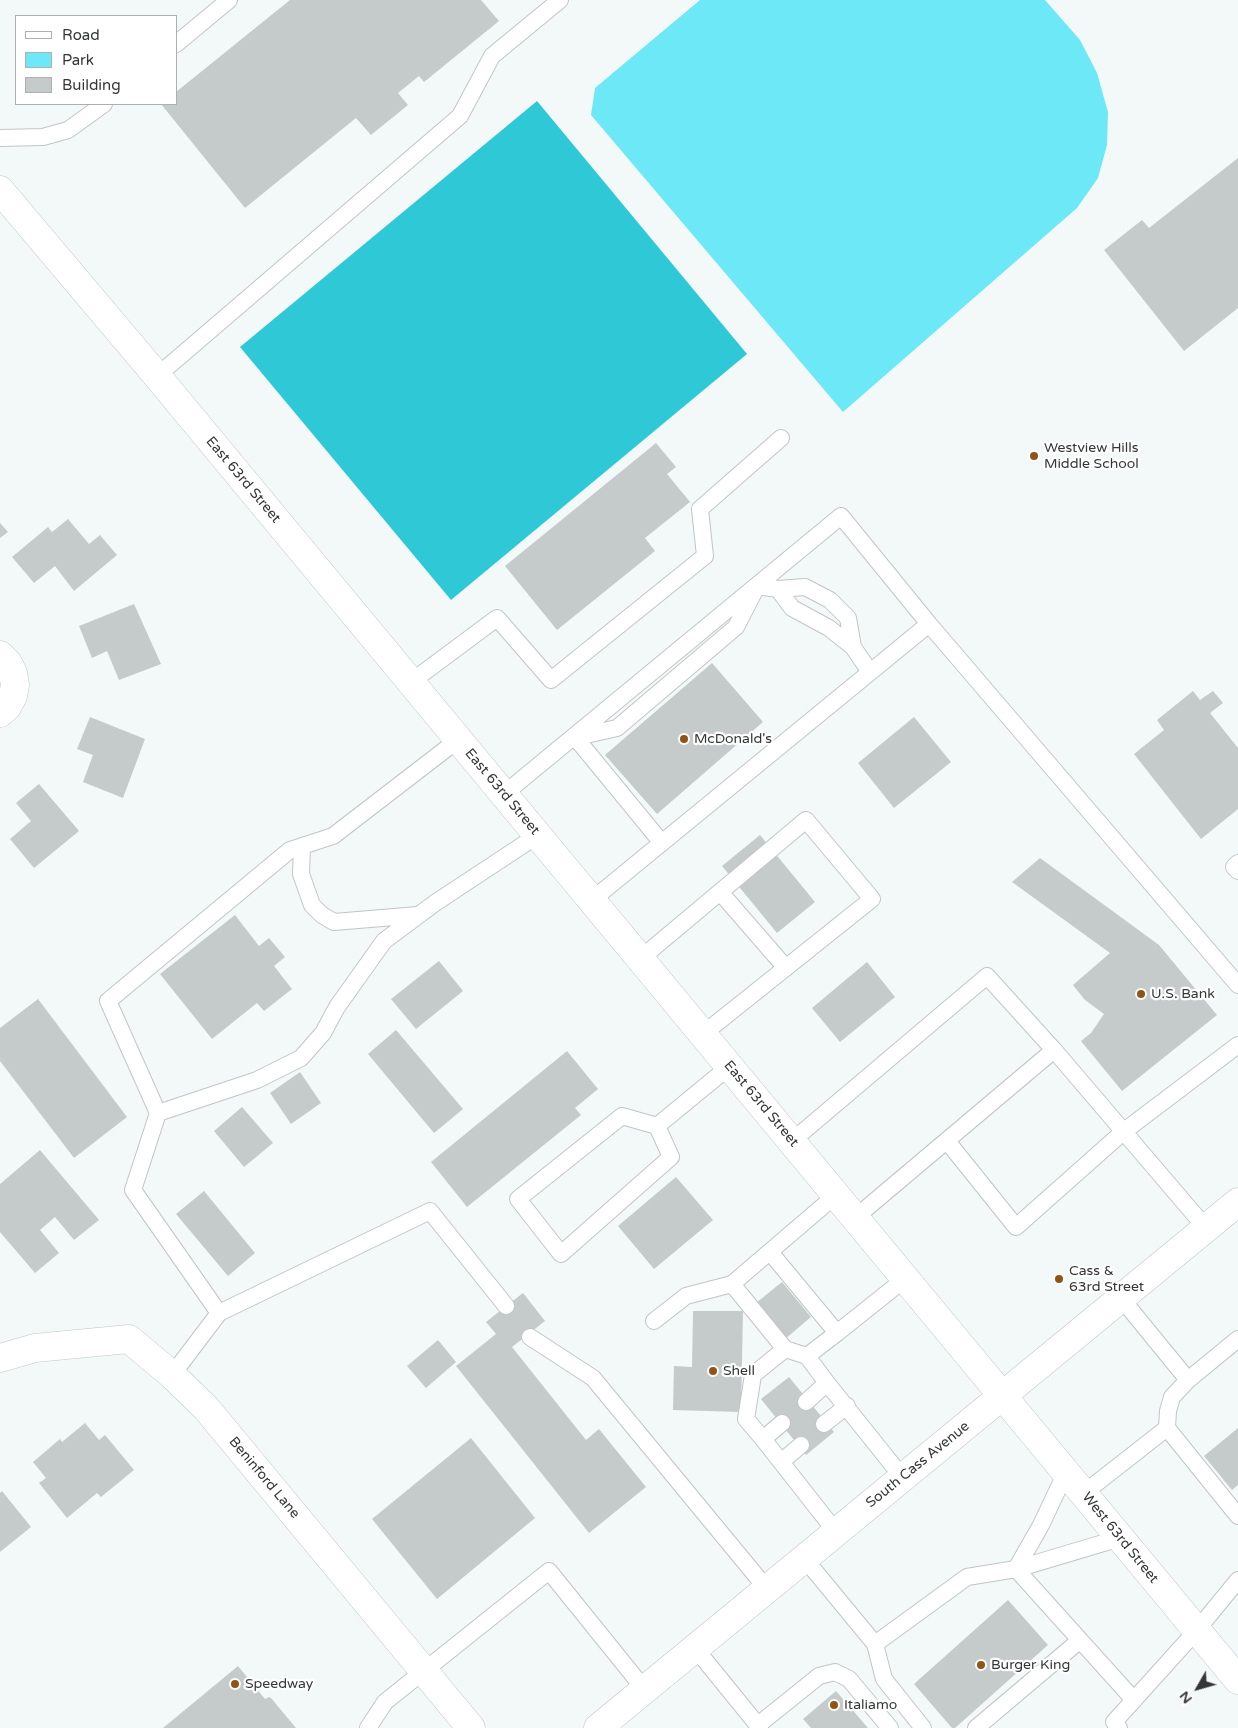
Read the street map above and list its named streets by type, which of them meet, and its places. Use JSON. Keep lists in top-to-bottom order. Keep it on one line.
{"streets":{"main road":["East 63rd Street","South Cass Avenue","Beninford Lane","West 63rd Street"]},"crossings":[["East 63rd Street","South Cass Avenue"],["East 63rd Street","West 63rd Street"],["South Cass Avenue","West 63rd Street"]],"places":["Westview Hills Middle School","McDonald's","U.S. Bank","Cass & 63rd Street","Shell","Burger King","Speedway","Italiamo"],"legend":["Road","Park","Building"],"north":"bottom left"}
